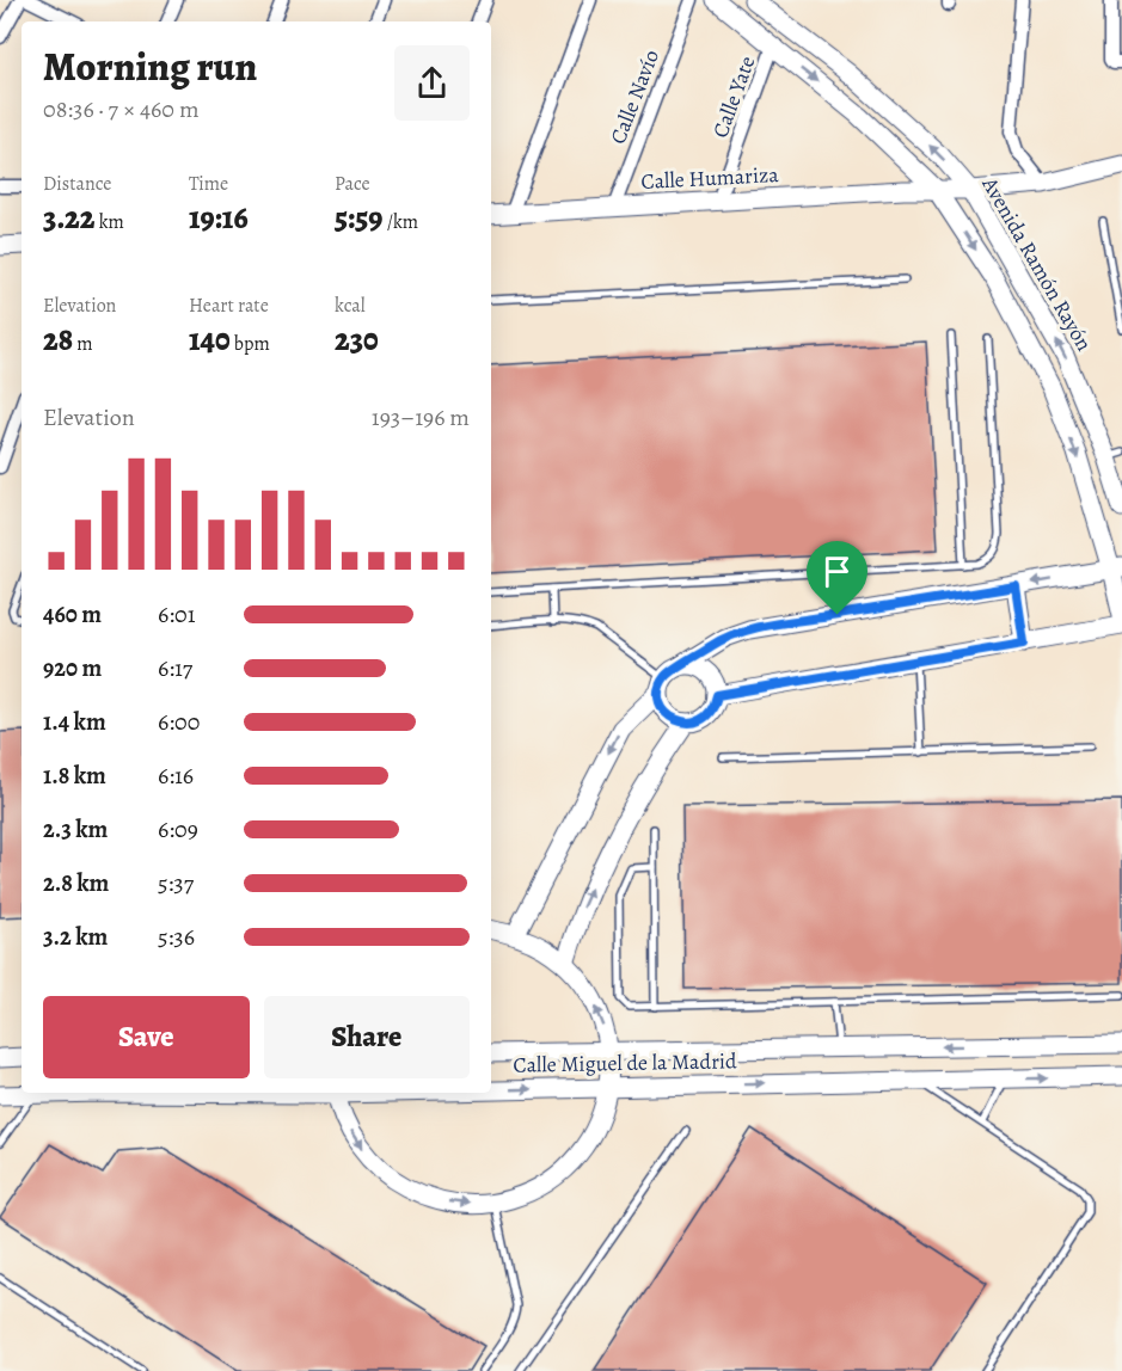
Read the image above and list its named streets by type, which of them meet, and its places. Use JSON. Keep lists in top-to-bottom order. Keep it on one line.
{"streets":{"main road":["Calle Humariza","Avenida Ramón Rayón","Calle Miguel de la Madrid"],"street":["Calle Navío","Calle Yate"]},"crossings":[["Calle Navío","Calle Humariza"],["Calle Yate","Calle Humariza"],["Calle Yate","Avenida Ramón Rayón"],["Calle Humariza","Avenida Ramón Rayón"]],"page":{"heading":["Morning run","08:36 · 7 × 460 m"],"stats":[["Distance","3.22 km"],["Time","19:16"],["Pace","5:59 /km"],["Elevation","28 m"],["Heart rate","140 bpm"],["kcal","230"]],"chart":["Elevation","193–196 m"],"list":[{"name":"460 m","note":"6:01"},{"name":"920 m","note":"6:17"},{"name":"1.4 km","note":"6:00"},{"name":"1.8 km","note":"6:16"},{"name":"2.3 km","note":"6:09"},{"name":"2.8 km","note":"5:37"},{"name":"3.2 km","note":"5:36"}],"buttons":["Save","Share"]}}
